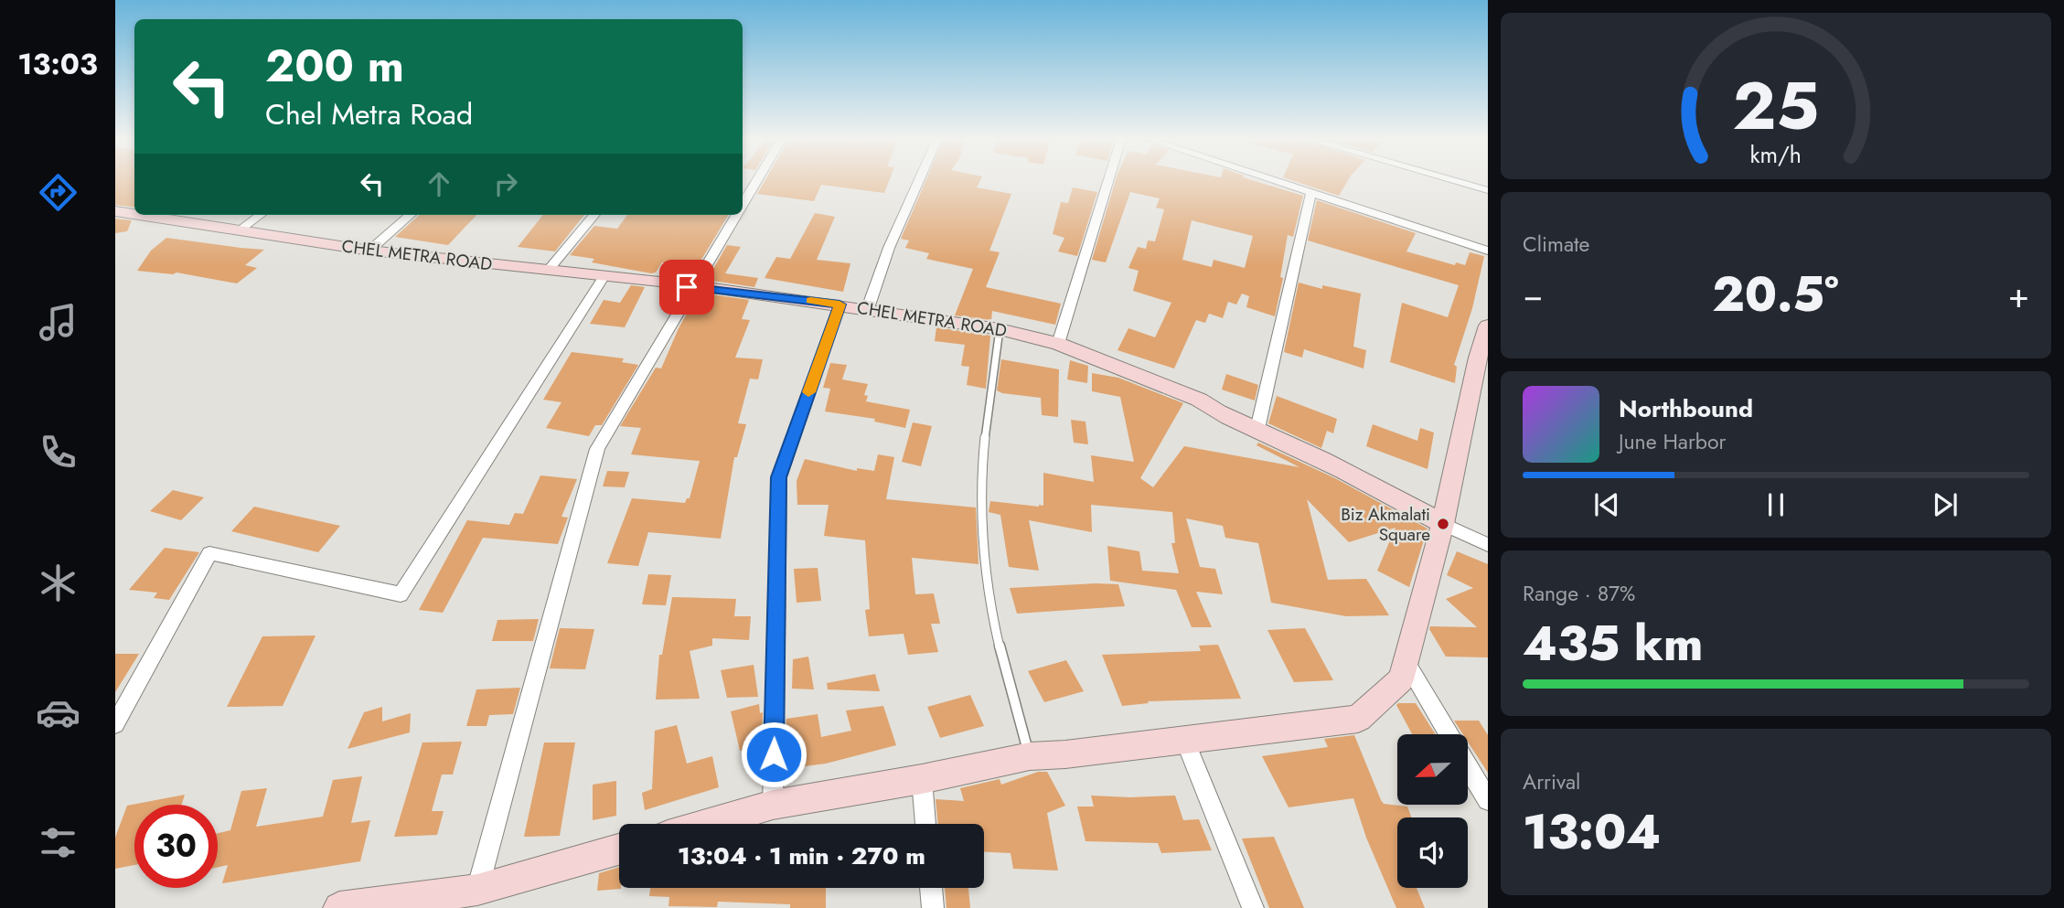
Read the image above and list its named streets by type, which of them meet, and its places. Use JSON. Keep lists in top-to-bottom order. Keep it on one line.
{"streets":{"street":["CHEL METRA ROAD"]},"places":["Biz Akmalati Square"],"north":"left","page":{"tabs":"13:03","turn":["200 m","Chel Metra Road"],"tile":["Climate",["Range · 87%","435 km"],["Arrival","13:04"]],"heat":["−","20.5°","+"],"song":["Northbound","June Harbor"],"limit":"30","trip":"13:04 · 1 min · 270 m","gauge":["25","km/h"]}}
